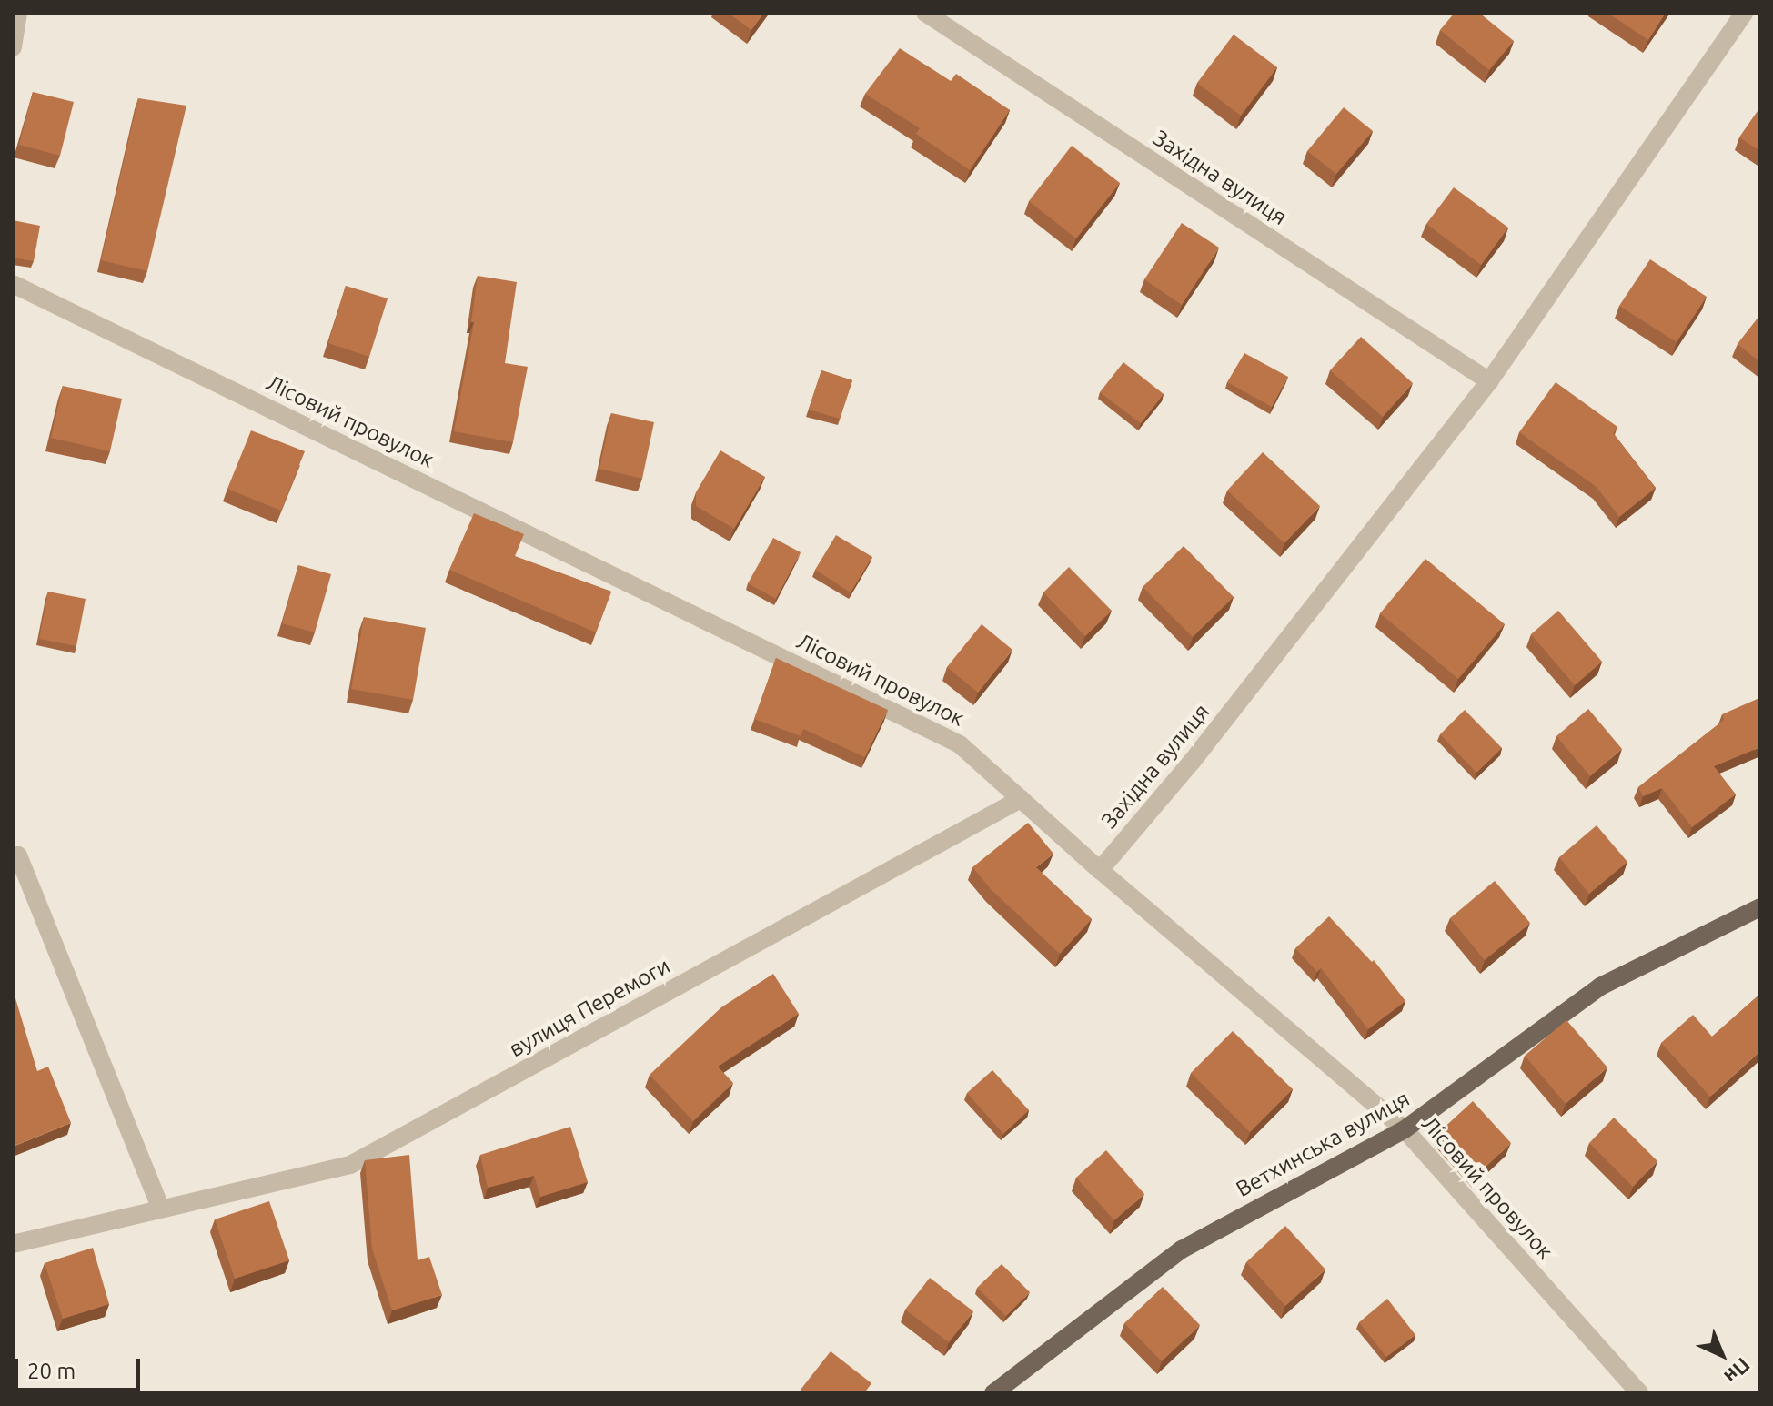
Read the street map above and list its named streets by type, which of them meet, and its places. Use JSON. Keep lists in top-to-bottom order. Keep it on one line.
{"streets":{"main road":["Ветхинська вулиця"],"street":["Західна вулиця","Лісовий провулок","вулиця Перемоги"]},"crossings":[["Західна вулиця","Лісовий провулок"],["Лісовий провулок","вулиця Перемоги"],["Лісовий провулок","Ветхинська вулиця"]],"scale_bar":"20 m","north":"bottom right"}
